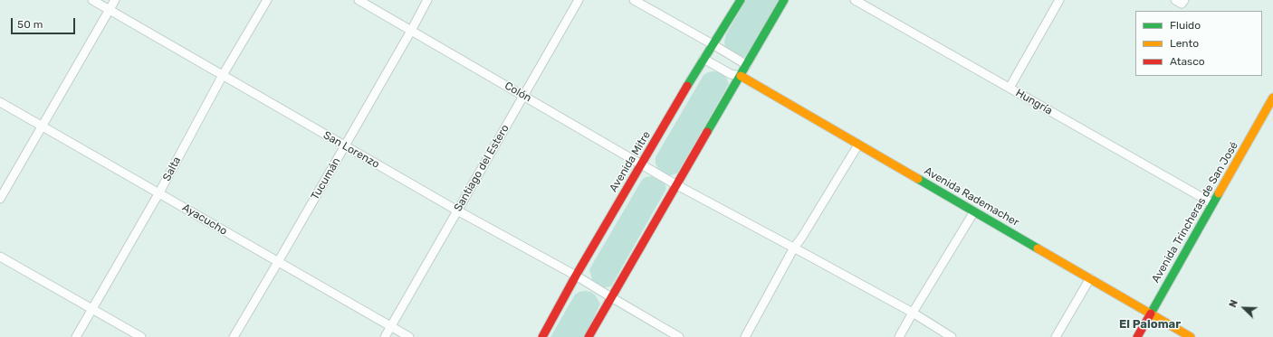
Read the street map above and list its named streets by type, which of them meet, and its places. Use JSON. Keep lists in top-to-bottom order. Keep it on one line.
{"streets":{"main road":["Avenida Mitre","Avenida Rademacher","Avenida Trincheras de San José"],"street":["Colón","Hungría","San Lorenzo","Santiago del Estero","Salta","Tucumán","Ayacucho"]},"crossings":[["Colón","Avenida Mitre"],["Colón","Santiago del Estero"],["Colón","Tucumán"],["Hungría","Avenida Trincheras de San José"],["San Lorenzo","Avenida Mitre"],["San Lorenzo","Santiago del Estero"],["San Lorenzo","Salta"],["San Lorenzo","Tucumán"],["Santiago del Estero","Ayacucho"],["Salta","Ayacucho"],["Tucumán","Ayacucho"],["Avenida Rademacher","Avenida Trincheras de San José"]],"districts":["El Palomar"],"legend":["Fluido","Lento","Atasco"],"scale_bar":"50 m","north":"top left"}
